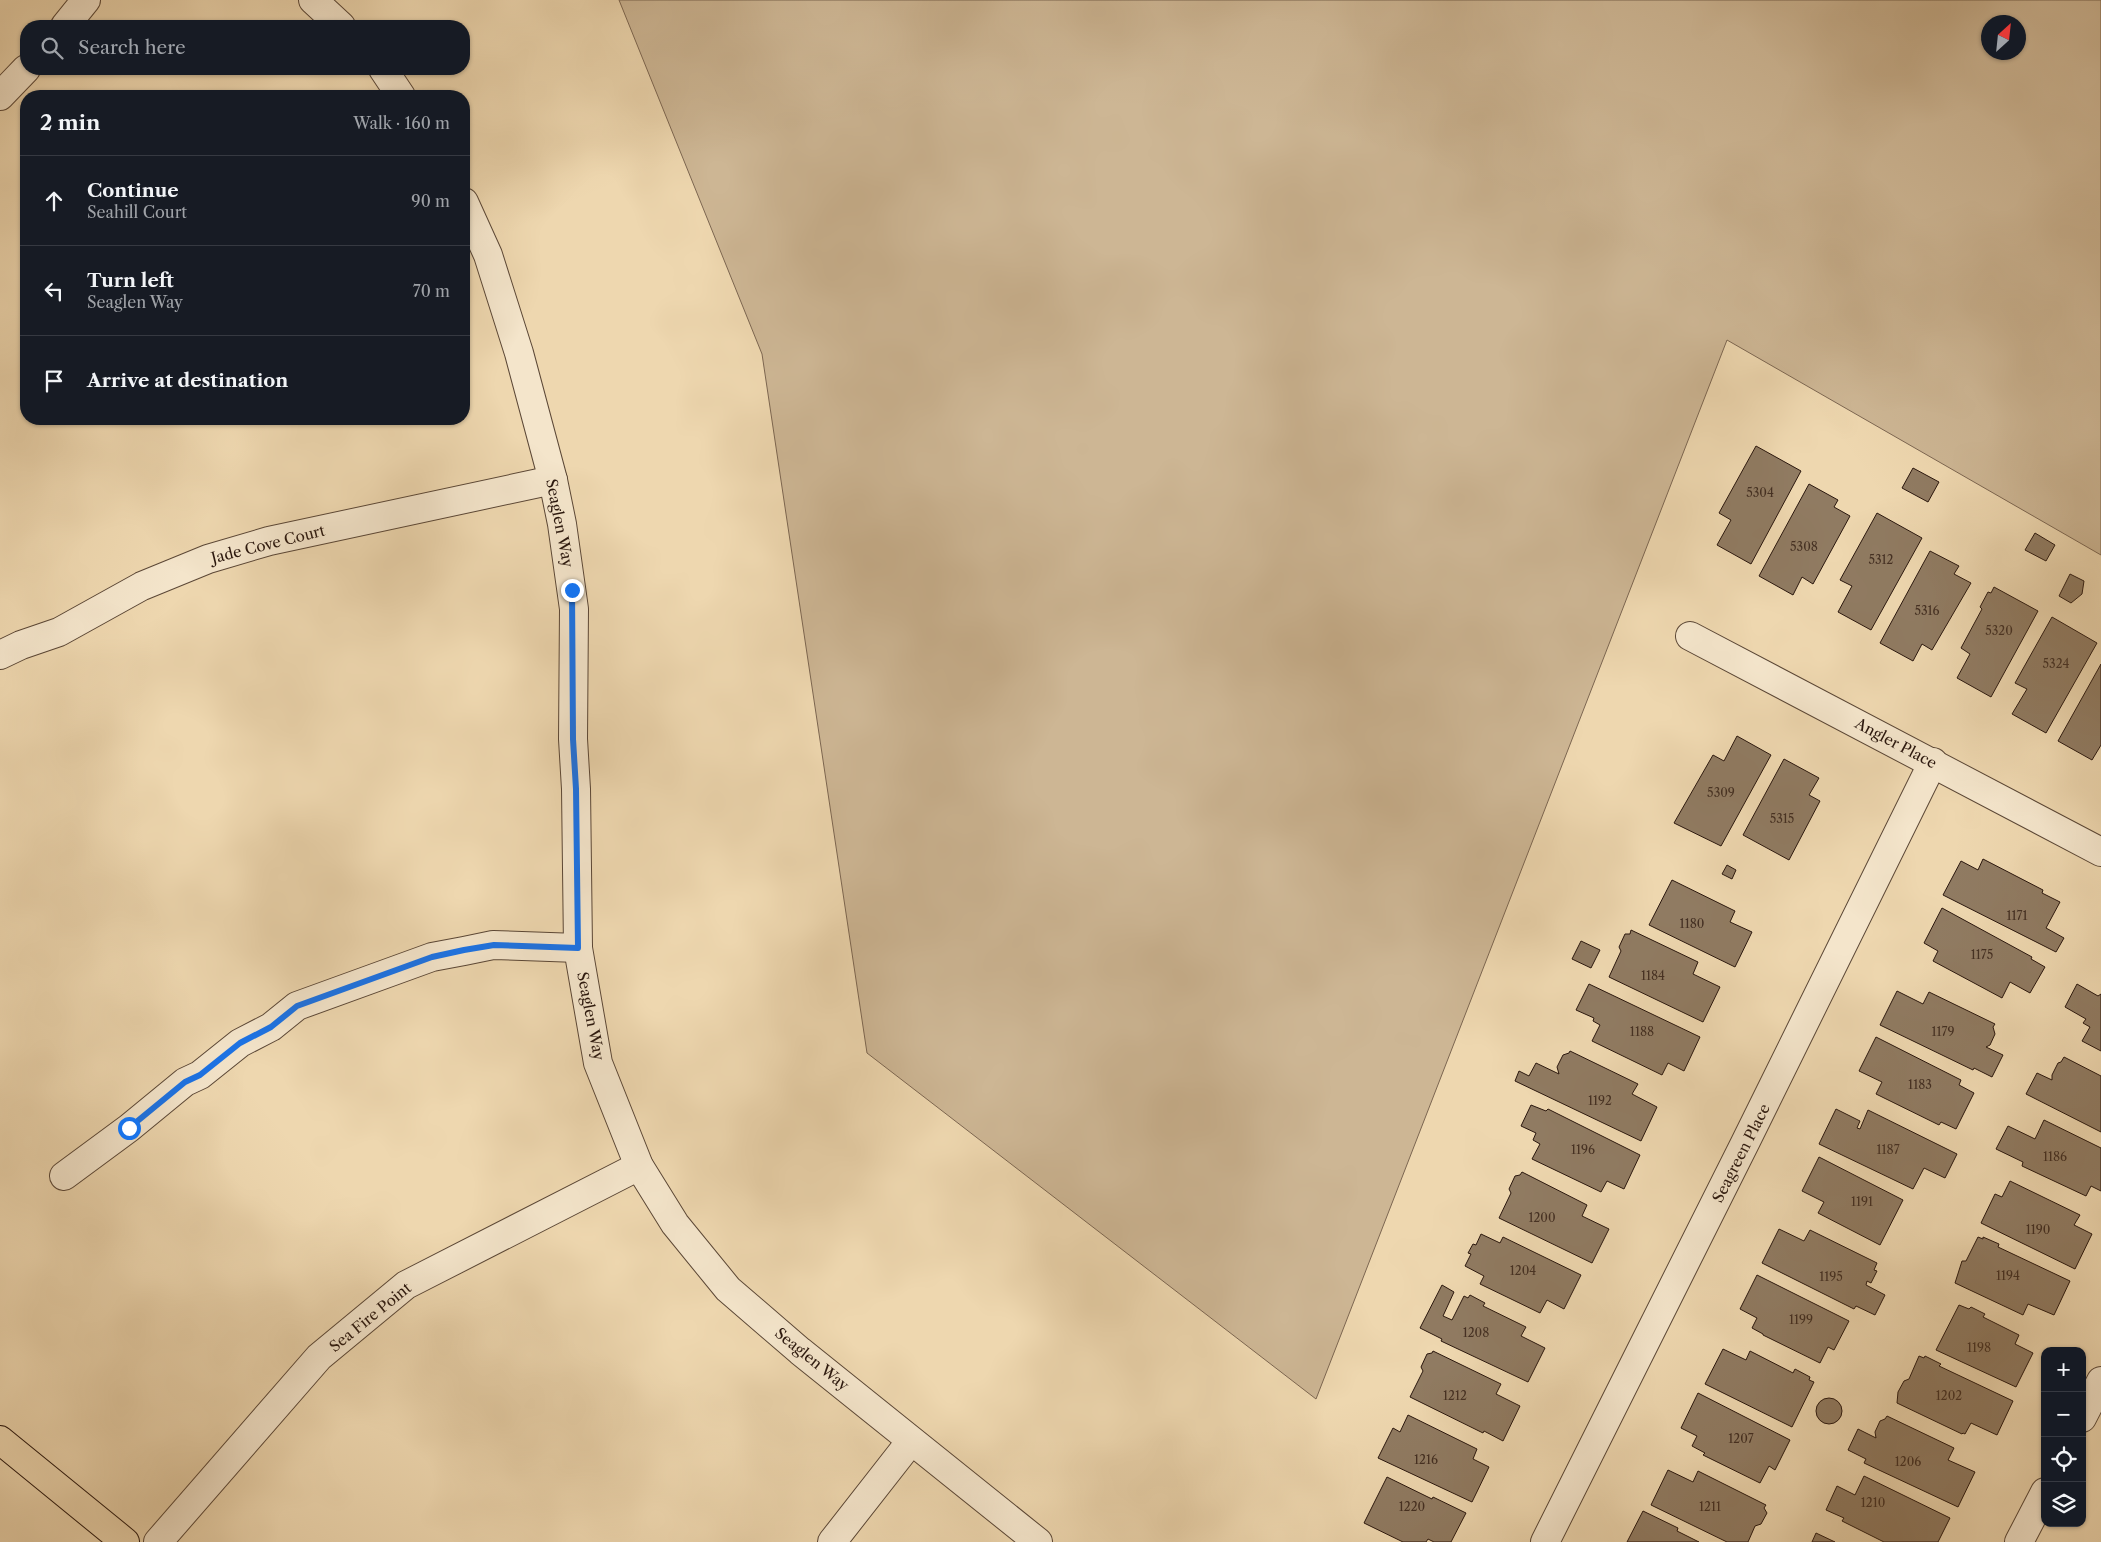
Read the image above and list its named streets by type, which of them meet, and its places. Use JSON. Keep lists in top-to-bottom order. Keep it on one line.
{"streets":{"street":["Seaglen Way","Jade Cove Court","Angler Place","Seagreen Place","Sea Fire Point"]},"crossings":[["Seaglen Way","Jade Cove Court"],["Seaglen Way","Sea Fire Point"],["Angler Place","Seagreen Place"]],"house_numbers":["5304","5308","5312","5316","5320","5324","5309","5315","1171","1180","1175","1184","1188","1179","1183","1192","1196","1187","1186","1191","1200","1190","1204","1194","1195","1199","1208","1198","1212","1202","1207","1216","1206","1210","1220","1211"],"north":"top right","page":{"search":"Search here","heading":["2 min","Walk · 160 m"],"list":[["Continue","Seahill Court","90 m"],["Turn left","Seaglen Way","70 m"],"Arrive at destination"],"map_buttons":["+","−"]}}
